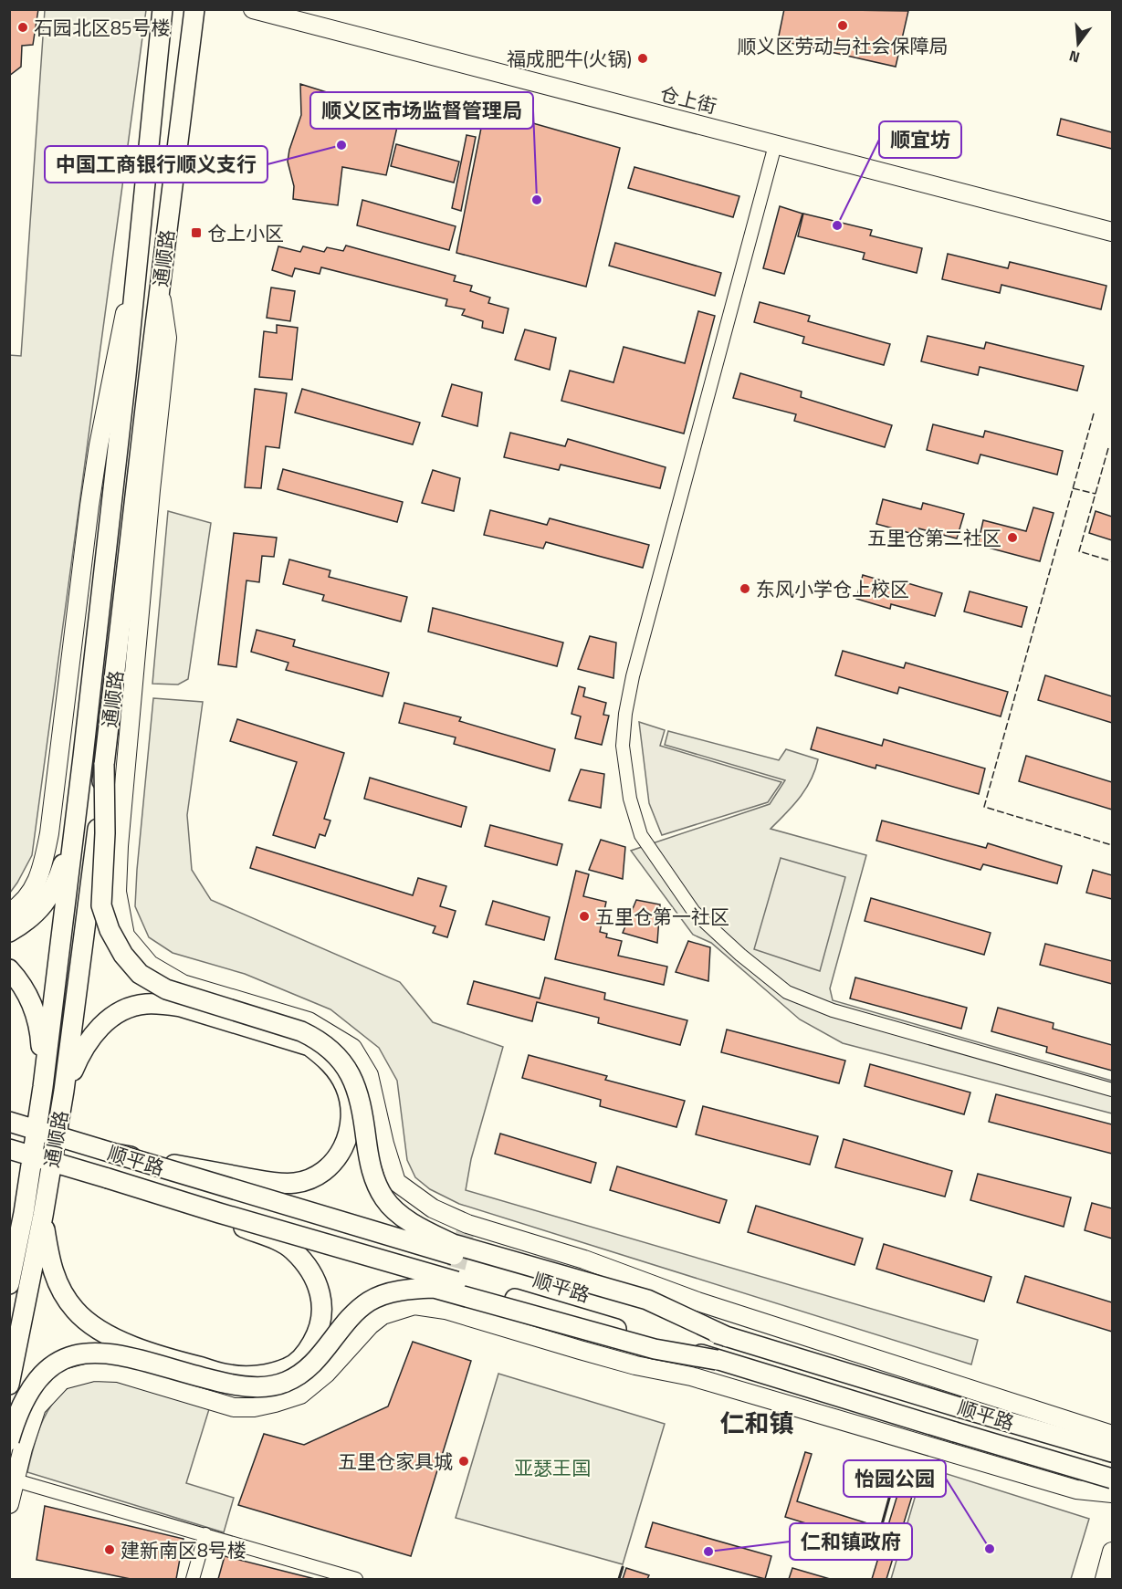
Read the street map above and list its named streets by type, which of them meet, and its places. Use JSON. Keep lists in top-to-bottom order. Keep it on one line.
{"streets":{"main road":["通顺路","顺平路"],"street":["仓上街"]},"districts":["仁和镇"],"parks":["亚瑟王国"],"places":{"other":["顺义区劳动与社会保障局","石园北区85号楼","福成肥牛(火锅)","中国工商银行顺义支行","顺义区市场监督管理局","顺宜坊","五里仓第二社区","东风小学仓上校区","五里仓第一社区","五里仓家具城","怡园公园","建新南区8号楼","仁和镇政府"],"transit":["仓上小区"]},"north":"bottom"}
